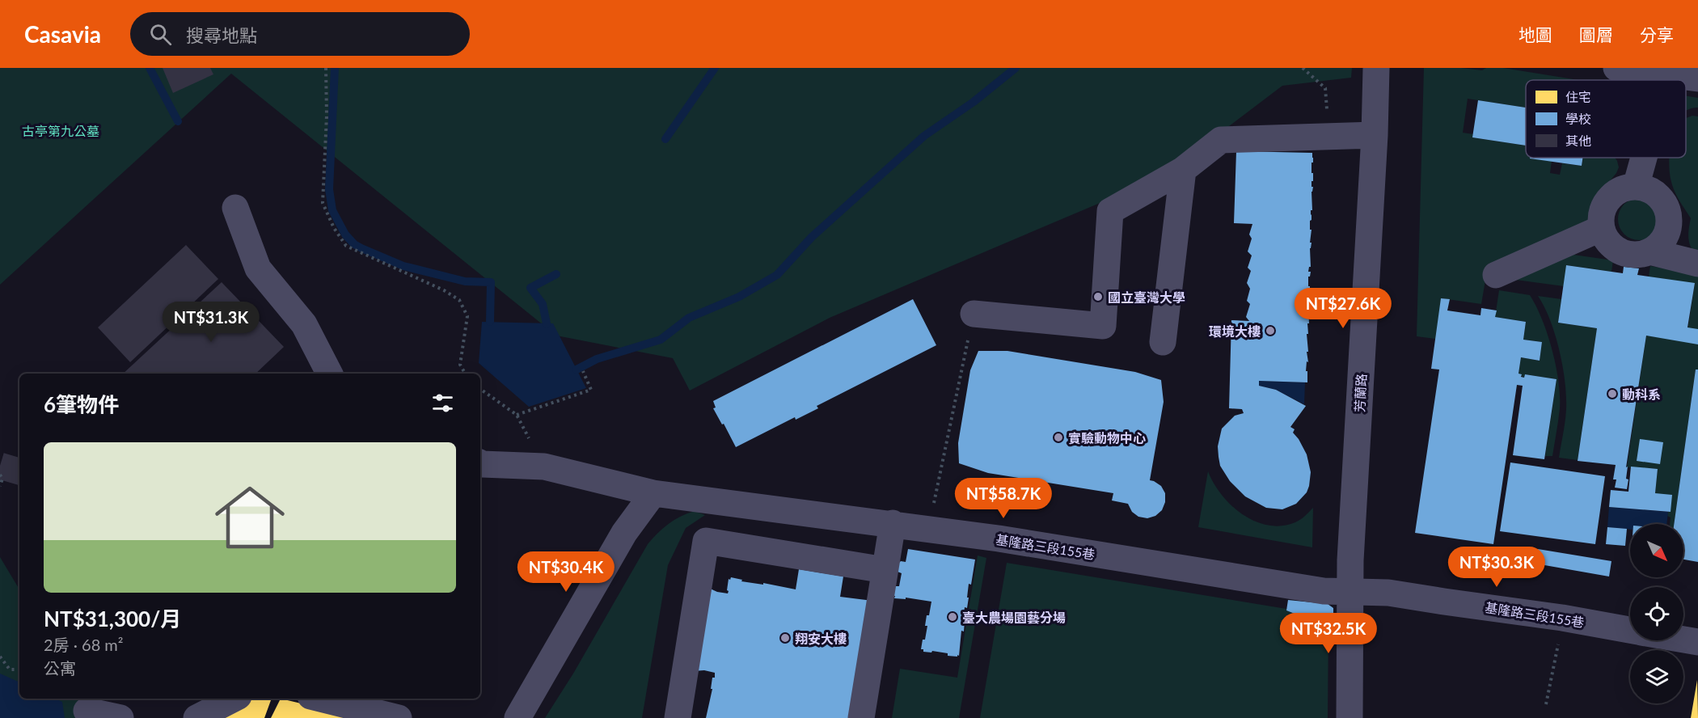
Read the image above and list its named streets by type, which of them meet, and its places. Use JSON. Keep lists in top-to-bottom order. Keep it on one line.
{"streets":{"street":["芳蘭路","基隆路三段155巷"]},"crossings":[["芳蘭路","基隆路三段155巷"]],"parks":["古亭第九公墓"],"places":["國立臺灣大學","環境大樓","動科系","實驗動物中心","臺大農場園藝分場","翔安大樓"],"legend":["住宅","學校","其他"],"north":"bottom right","page":{"header":"Casavia","search":"搜尋地點","nav":["地圖","圖層","分享"],"price":["NT$27.6K","NT$31.3K","NT$58.7K","NT$30.3K","NT$30.4K","NT$32.5K"],"heading":"6筆物件","list":[{"name":"NT$31,300/月","note":"2房 · 68 m² · 公寓"}]}}
